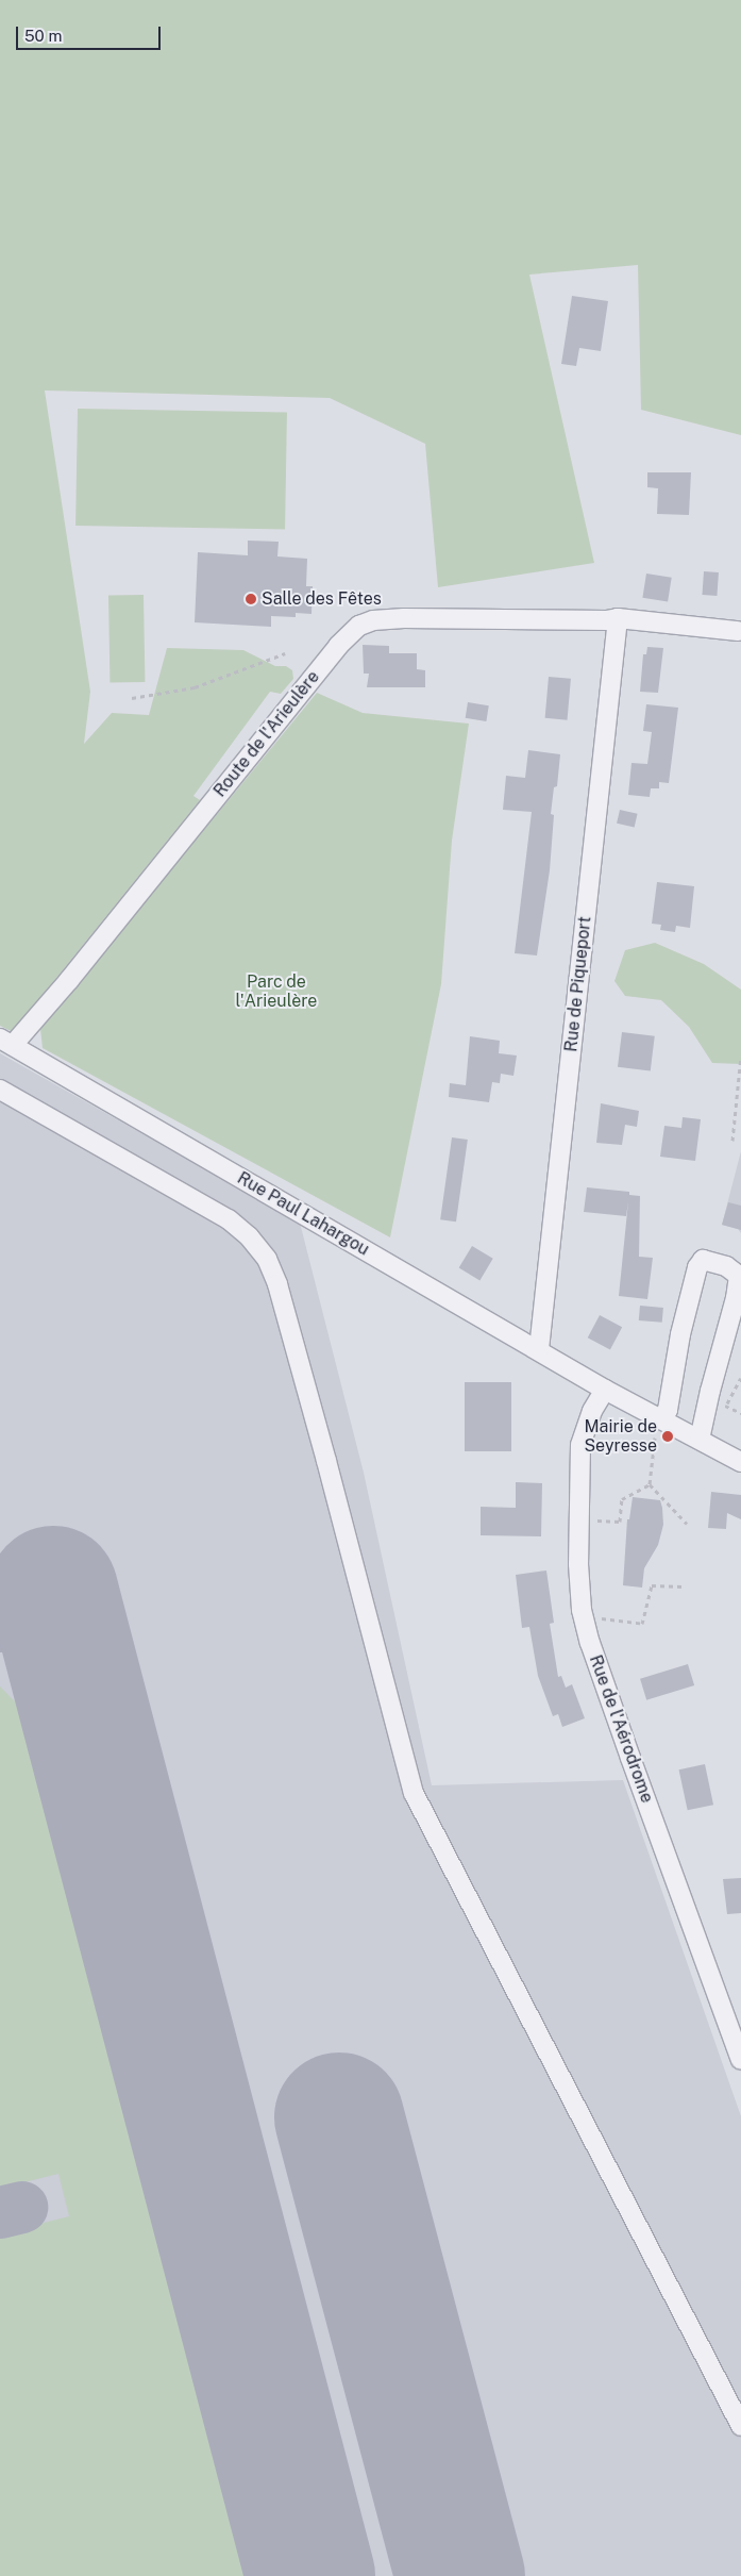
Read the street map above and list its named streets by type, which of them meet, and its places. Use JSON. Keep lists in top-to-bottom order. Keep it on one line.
{"streets":{"street":["Route de l'Arieulère","Rue de Piqueport","Rue Paul Lahargou","Rue de l'Aérodrome"]},"crossings":[["Route de l'Arieulère","Rue de Piqueport"],["Route de l'Arieulère","Rue Paul Lahargou"],["Rue de Piqueport","Rue Paul Lahargou"],["Rue Paul Lahargou","Rue de l'Aérodrome"]],"parks":["Parc de l'Arieulère"],"places":["Salle des Fêtes","Mairie de Seyresse"],"scale_bar":"50 m"}
